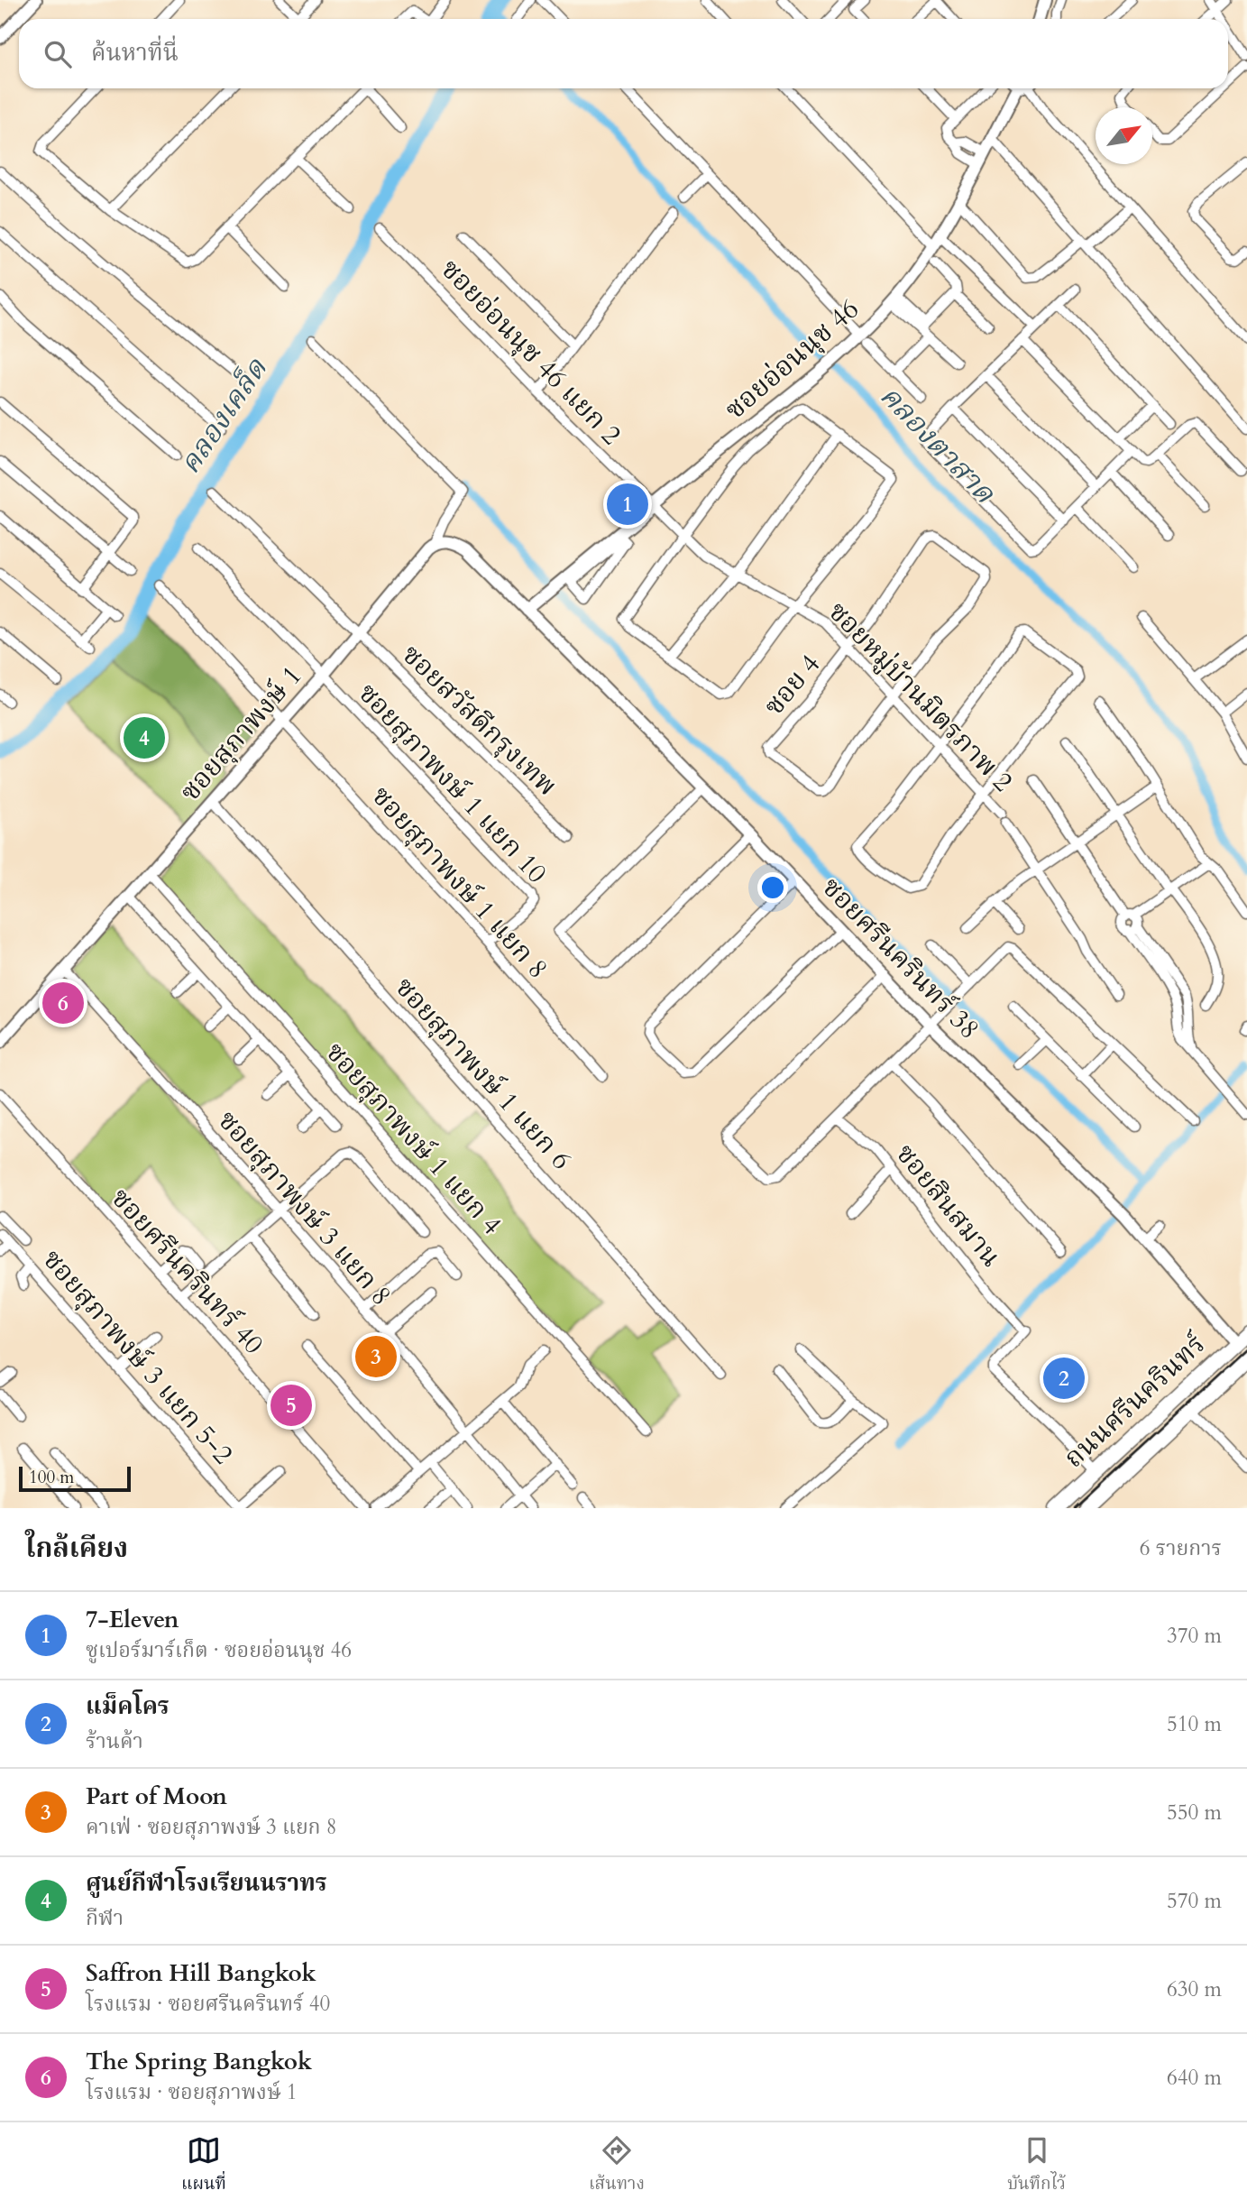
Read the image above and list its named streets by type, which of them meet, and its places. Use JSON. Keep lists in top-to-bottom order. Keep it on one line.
{"streets":{"main road":["ถนนศรีนครินทร์"],"street":["ซอยอ่อนนุช 46 แยก 2","ซอยอ่อนนุช 46","ซอย 4","ซอยหมู่บ้านมิตรภาพ 2","ซอยสวัสดีกรุงเทพ","ซอยสุภาพงษ์ 1","ซอยสุภาพงษ์ 1 แยก 10","ซอยสุภาพงษ์ 1 แยก 8","ซอยศรีนครินทร์ 38","ซอยสุภาพงษ์ 1 แยก 6","ซอยสุภาพงษ์ 1 แยก 4","ซอยสินสมาน","ซอยสุภาพงษ์ 3 แยก 8","ซอยศรีนครินทร์ 40","ซอยสุภาพงษ์ 3 แยก 5-2"]},"crossings":[["ซอยอ่อนนุช 46 แยก 2","ซอยอ่อนนุช 46"],["ซอยอ่อนนุช 46 แยก 2","ซอยหมู่บ้านมิตรภาพ 2"],["ซอยอ่อนนุช 46","ซอยหมู่บ้านมิตรภาพ 2"],["ซอยอ่อนนุช 46","ซอยศรีนครินทร์ 38"],["ซอย 4","ซอยหมู่บ้านมิตรภาพ 2"],["ซอยสวัสดีกรุงเทพ","ซอยสุภาพงษ์ 1"],["ซอยสุภาพงษ์ 1","ซอยสุภาพงษ์ 1 แยก 10"],["ซอยสุภาพงษ์ 1","ซอยสุภาพงษ์ 1 แยก 8"],["ซอยสุภาพงษ์ 1","ซอยสุภาพงษ์ 1 แยก 6"],["ซอยสุภาพงษ์ 1","ซอยสุภาพงษ์ 1 แยก 4"],["ซอยสุภาพงษ์ 1","ซอยสุภาพงษ์ 3 แยก 8"],["ซอยสุภาพงษ์ 1 แยก 10","ซอยสุภาพงษ์ 1 แยก 8"],["ซอยศรีนครินทร์ 38","ถนนศรีนครินทร์"],["ซอยสินสมาน","ถนนศรีนครินทร์"]],"water":["คลองเคล็ด","คลองตาสาด"],"scale_bar":"100 m","north":"top right","page":{"search":"ค้นหาที่นี่","pins":["1","4","6","3","2","5"],"scale":"100 m","heading":["ใกล้เคียง","6 รายการ"],"list":[{"mark":"1","name":"7-Eleven","note":"ซูเปอร์มาร์เก็ต · ซอยอ่อนนุช 46","value":"370 m"},{"mark":"2","name":"แม็คโคร","note":"ร้านค้า","value":"510 m"},{"mark":"3","name":"Part of Moon","note":"คาเฟ่ · ซอยสุภาพงษ์ 3 แยก 8","value":"550 m"},{"mark":"4","name":"ศูนย์กีฬาโรงเรียนนราทร","note":"กีฬา","value":"570 m"},{"mark":"5","name":"Saffron Hill Bangkok","note":"โรงแรม · ซอยศรีนครินทร์ 40","value":"630 m"},{"mark":"6","name":"The Spring Bangkok","note":"โรงแรม · ซอยสุภาพงษ์ 1","value":"640 m"}],"nav":["แผนที่","เส้นทาง","บันทึกไว้"]}}
